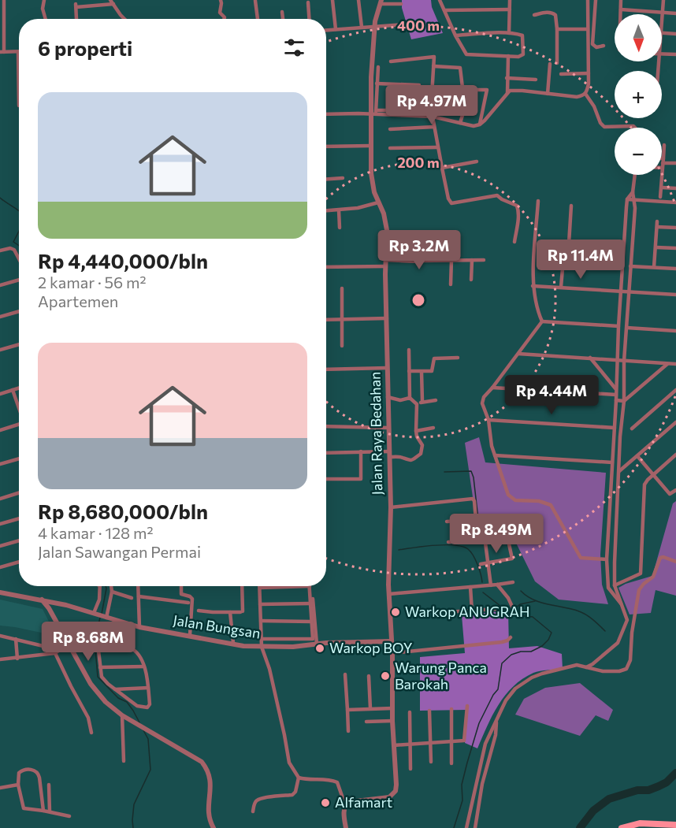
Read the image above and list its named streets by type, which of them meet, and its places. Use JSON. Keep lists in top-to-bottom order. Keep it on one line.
{"streets":{"street":["Jalan Raya Bedahan","Jalan Bungsan"]},"crossings":[["Jalan Raya Bedahan","Jalan Bungsan"]],"places":["Warkop ANUGRAH","Warkop BOY","Warung Panca Barokah","Alfamart"],"north":"bottom","page":{"map_buttons":["+","−"],"heading":"6 properti","list":[{"name":"Rp 4,440,000/bln","note":"2 kamar · 56 m² · Apartemen"},{"name":"Rp 8,680,000/bln","note":"4 kamar · 128 m² · Jalan Sawangan Permai"}],"price":["Rp 4.97M","Rp 3.2M","Rp 11.4M","Rp 4.44M","Rp 8.49M","Rp 8.68M"]},"rings":["400 m","200 m"]}
